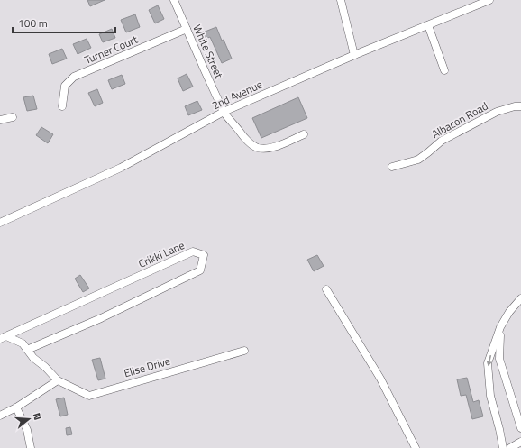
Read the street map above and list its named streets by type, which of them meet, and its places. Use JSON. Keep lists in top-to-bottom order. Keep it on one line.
{"streets":{"street":["Turner Court","White Street","2nd Avenue","Albacon Road","Crikki Lane","Elise Drive"]},"crossings":[["Turner Court","White Street"],["White Street","2nd Avenue"],["Crikki Lane","Elise Drive"]],"scale_bar":"100 m","north":"right"}
